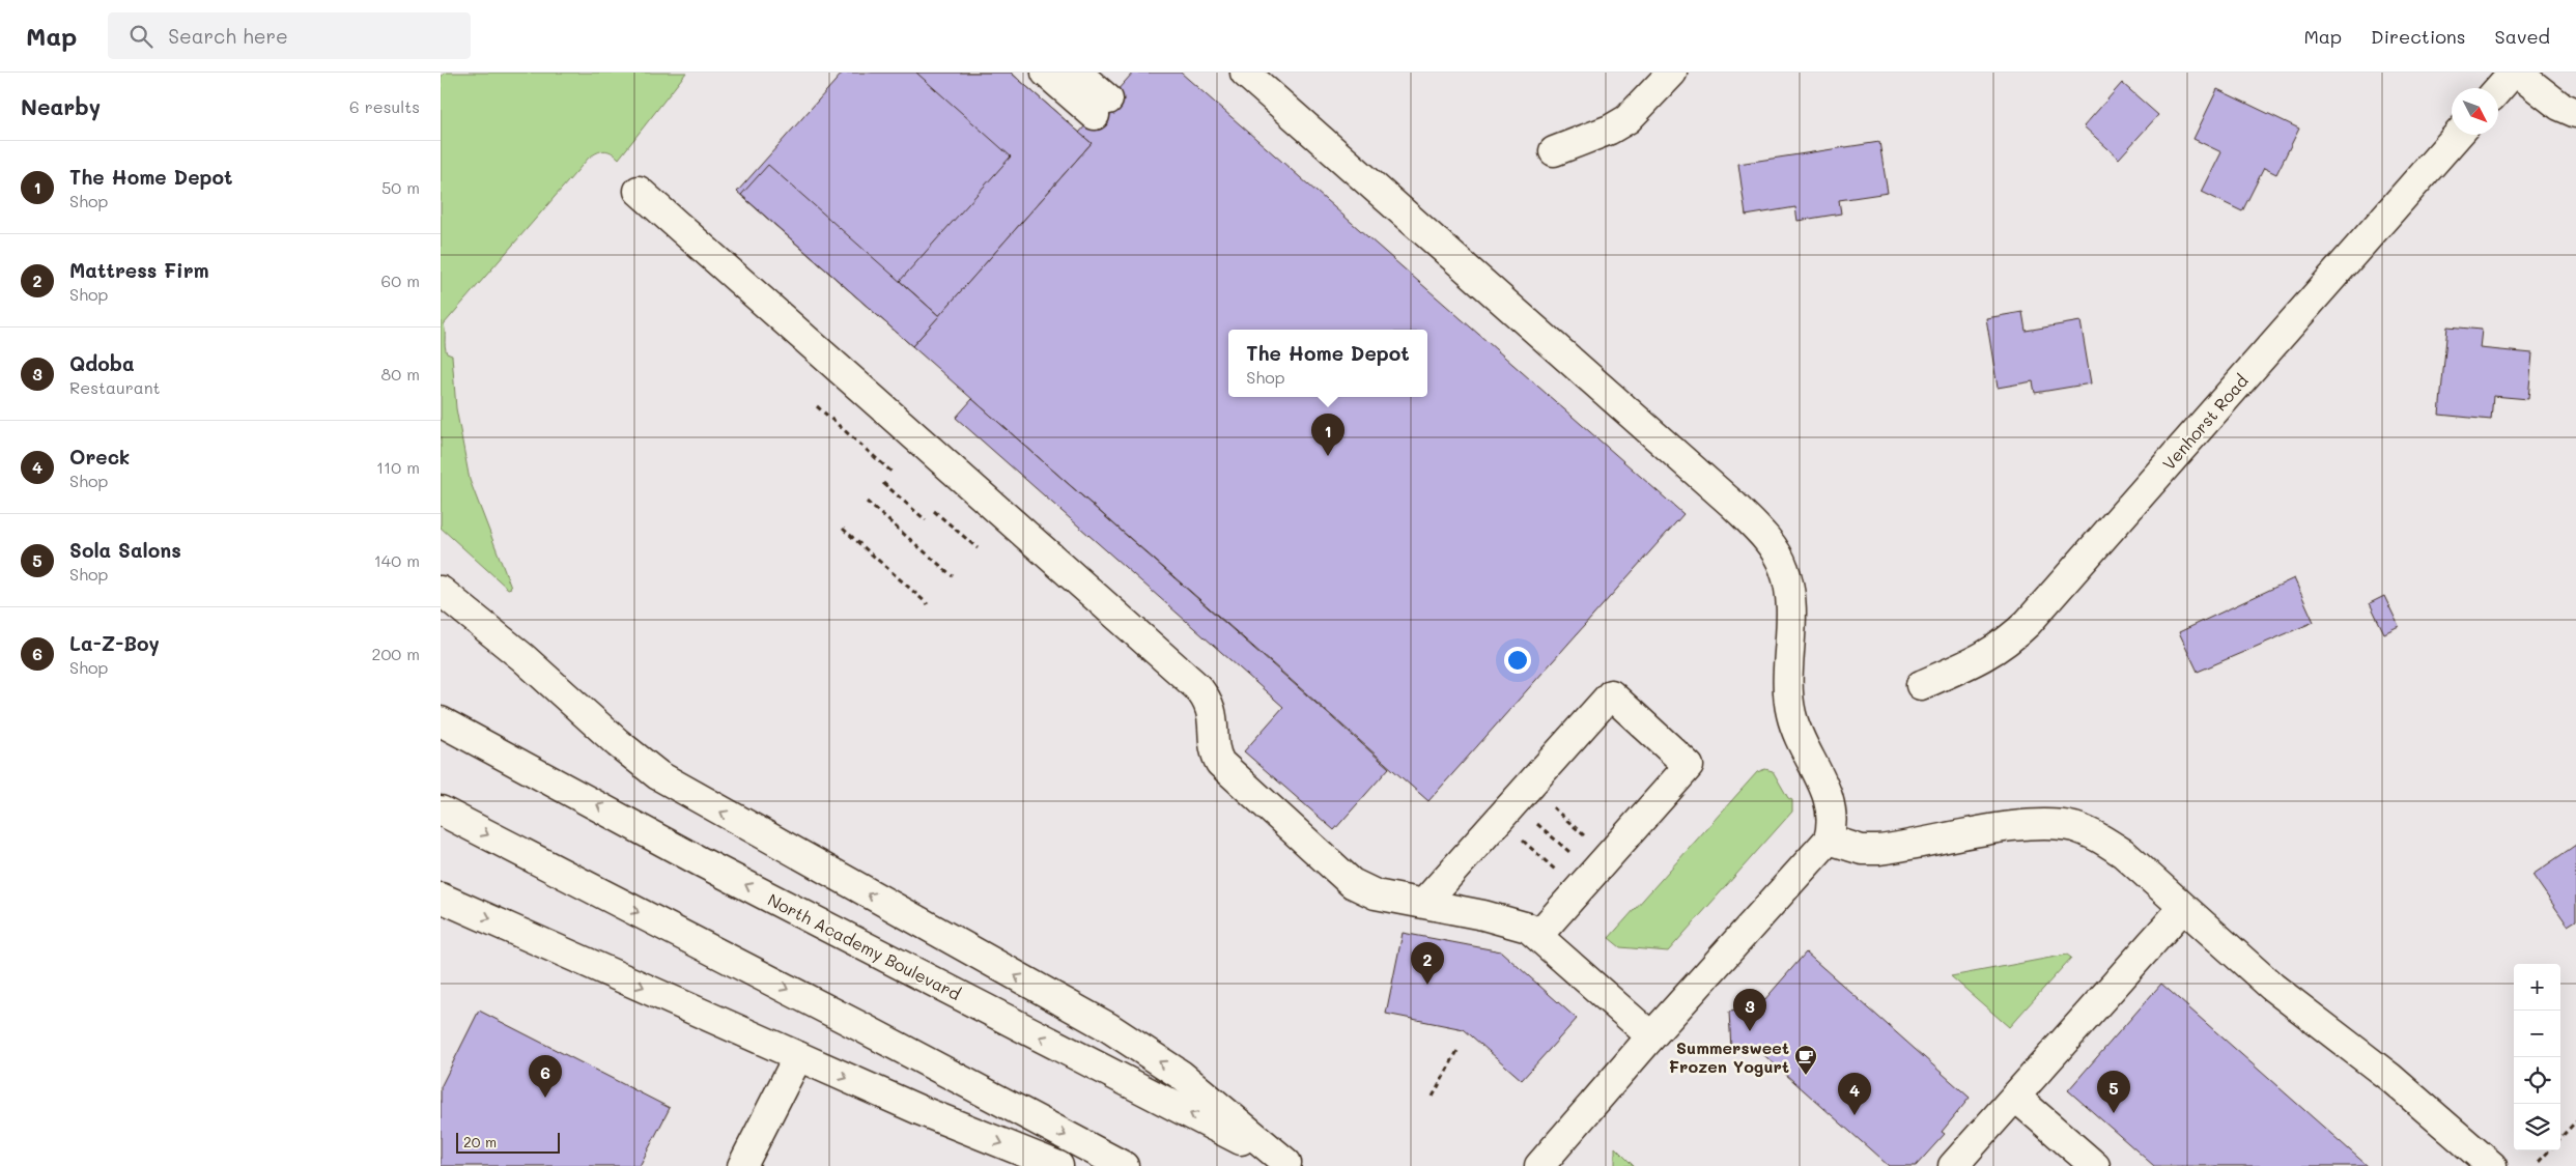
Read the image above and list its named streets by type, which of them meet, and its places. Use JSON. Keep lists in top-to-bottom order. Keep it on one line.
{"streets":{"main road":["Venhorst Road","North Academy Boulevard"]},"places":{"cafe":["Summersweet Frozen Yogurt"]},"scale_bar":"20 m","north":"bottom right","page":{"header":"Map","search":"Search here","nav":["Map","Directions","Saved"],"heading":["Nearby","6 results"],"list":[{"mark":"1","name":"The Home Depot","note":"Shop","value":"50 m"},{"mark":"2","name":"Mattress Firm","note":"Shop","value":"60 m"},{"mark":"3","name":"Qdoba","note":"Restaurant","value":"80 m"},{"mark":"4","name":"Oreck","note":"Shop","value":"110 m"},{"mark":"5","name":"Sola Salons","note":"Shop","value":"140 m"},{"mark":"6","name":"La-Z-Boy","note":"Shop","value":"200 m"}],"popup":["The Home Depot","Shop"],"pins":["1","2","3","6","5","4"],"map_buttons":["+","−"],"scale":"20 m"}}
